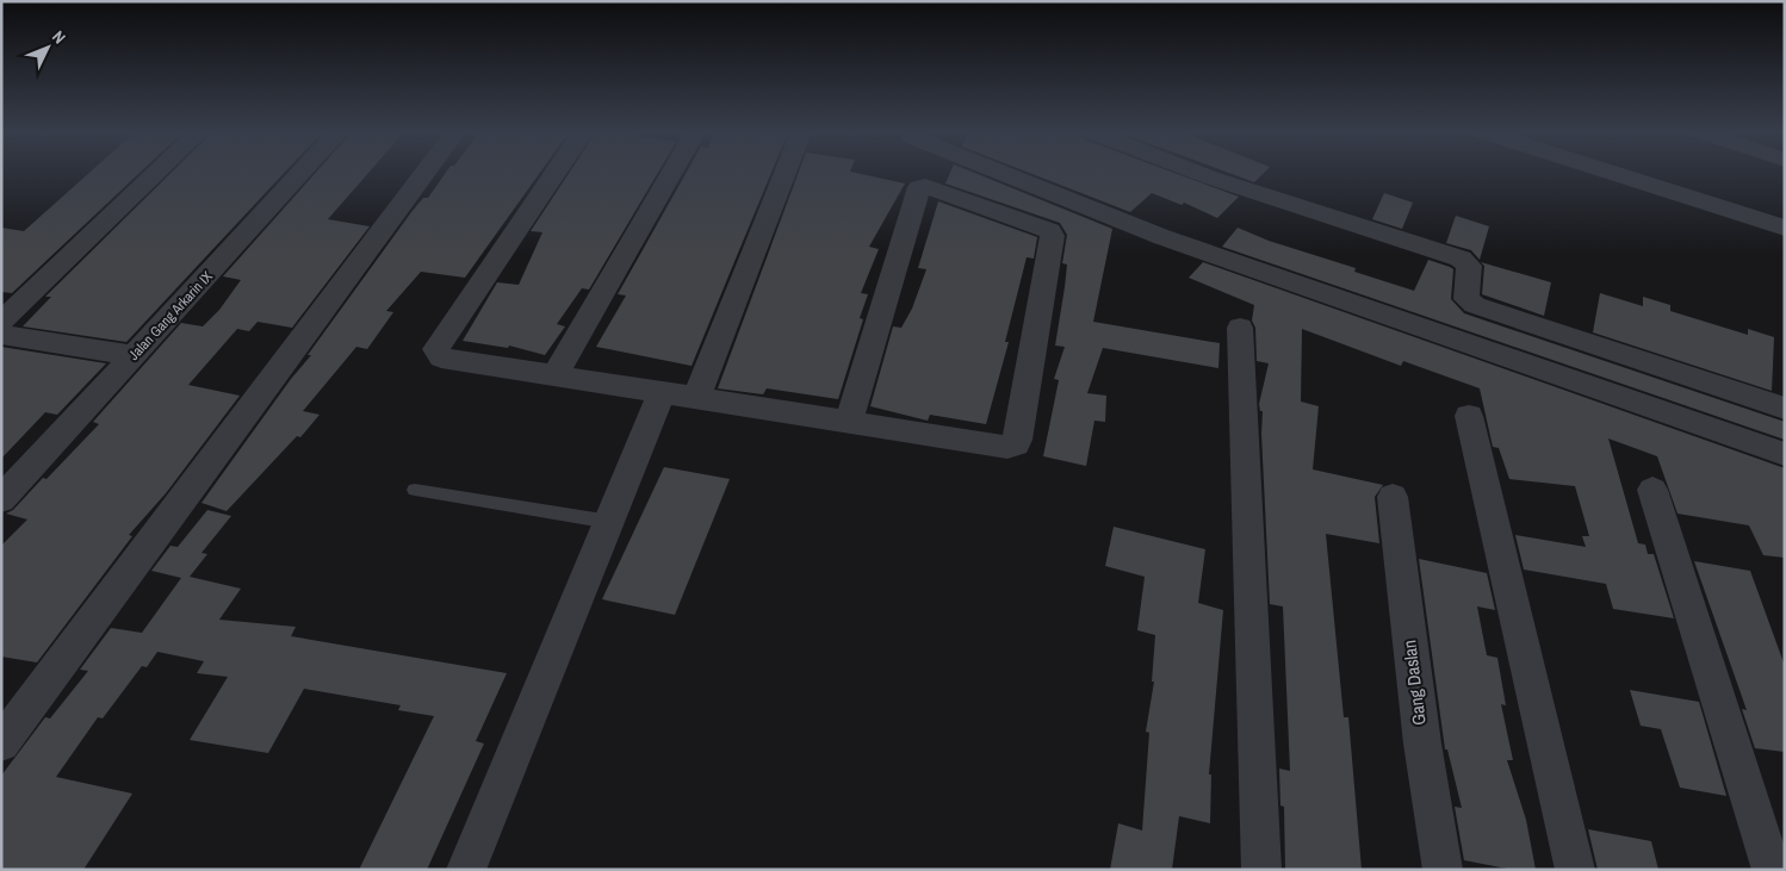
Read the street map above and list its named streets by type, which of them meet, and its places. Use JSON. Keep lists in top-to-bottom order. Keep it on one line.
{"streets":{"street":["Jalan Gang Arkarin IX","Gang Daslan"]},"north":"top right"}
